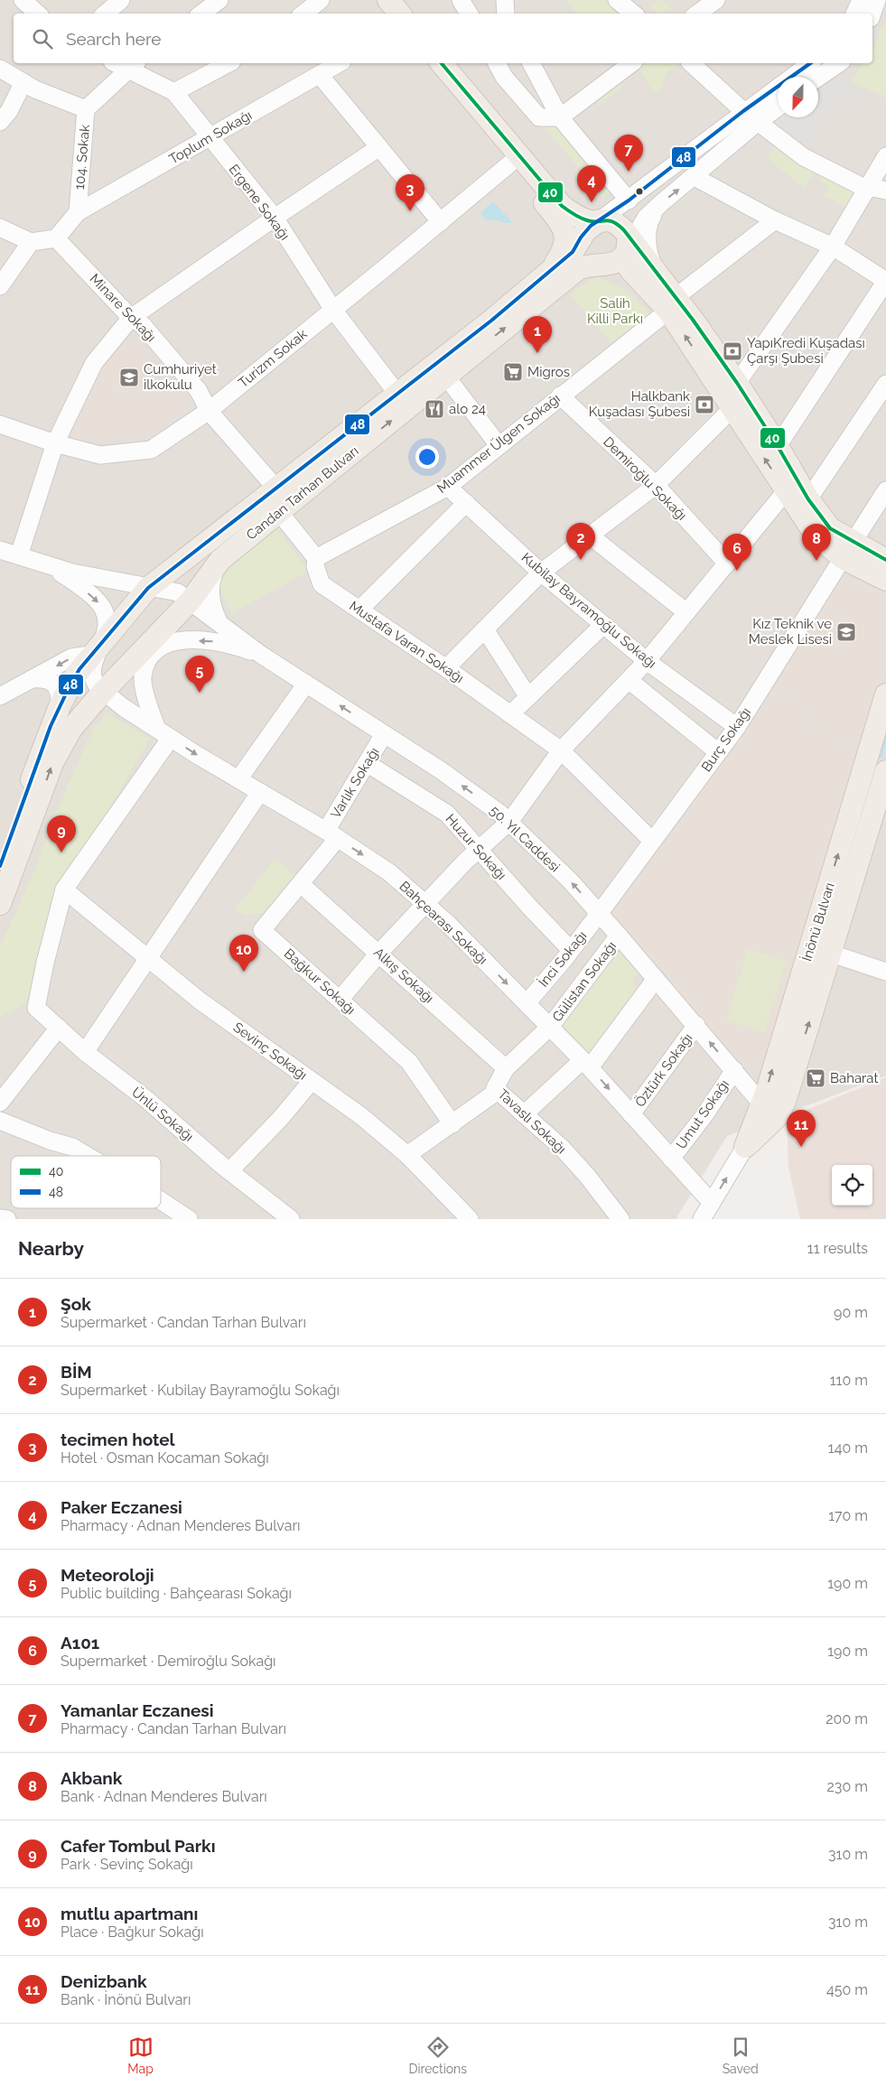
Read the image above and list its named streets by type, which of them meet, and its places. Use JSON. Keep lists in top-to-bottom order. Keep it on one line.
{"streets":{"main road":["Candan Tarhan Bulvarı","İnönü Bulvarı"],"street":["Toplum Sokağı","104. Sokak","Ergene Sokağı","Minare Sokağı","Turizm Sokak","Muammer Ülgen Sokağı","Demiroğlu Sokağı","Kubilay Bayramoğlu Sokağı","Mustafa Varan Sokağı","Burç Sokağı","Varlık Sokağı","50. Yıl Caddesi","Huzur Sokağı","Bahçearası Sokağı","İnci Sokağı","Alkış Sokağı","Bağkur Sokağı","Gülistan Sokağı","Sevinç Sokağı","Öztürk Sokağı","Ünlü Sokağı","Umut Sokağı","Tavaslı Sokağı"]},"crossings":[["Toplum Sokağı","104. Sokak"],["Toplum Sokağı","Ergene Sokağı"],["Ergene Sokağı","Turizm Sokak"],["Ergene Sokağı","Candan Tarhan Bulvarı"],["Minare Sokağı","Turizm Sokak"],["Minare Sokağı","Candan Tarhan Bulvarı"],["Muammer Ülgen Sokağı","Demiroğlu Sokağı"],["Muammer Ülgen Sokağı","Kubilay Bayramoğlu Sokağı"],["Muammer Ülgen Sokağı","Mustafa Varan Sokağı"],["Candan Tarhan Bulvarı","Mustafa Varan Sokağı"],["Candan Tarhan Bulvarı","50. Yıl Caddesi"],["Candan Tarhan Bulvarı","Bahçearası Sokağı"],["Kubilay Bayramoğlu Sokağı","Burç Sokağı"],["Mustafa Varan Sokağı","Burç Sokağı"],["Burç Sokağı","50. Yıl Caddesi"],["Burç Sokağı","İnci Sokağı"],["Varlık Sokağı","50. Yıl Caddesi"],["Varlık Sokağı","Huzur Sokağı"],["Varlık Sokağı","Bahçearası Sokağı"],["Varlık Sokağı","Bağkur Sokağı"],["50. Yıl Caddesi","İnönü Bulvarı"],["50. Yıl Caddesi","İnci Sokağı"],["50. Yıl Caddesi","Gülistan Sokağı"],["50. Yıl Caddesi","Öztürk Sokağı"],["50. Yıl Caddesi","Umut Sokağı"],["Huzur Sokağı","İnci Sokağı"],["İnönü Bulvarı","Bahçearası Sokağı"],["Bahçearası Sokağı","İnci Sokağı"],["Bahçearası Sokağı","Bağkur Sokağı"],["Bahçearası Sokağı","Gülistan Sokağı"],["Bahçearası Sokağı","Öztürk Sokağı"],["Bahçearası Sokağı","Umut Sokağı"],["Bahçearası Sokağı","Tavaslı Sokağı"],["Alkış Sokağı","Bağkur Sokağı"],["Alkış Sokağı","Tavaslı Sokağı"],["Gülistan Sokağı","Tavaslı Sokağı"],["Sevinç Sokağı","Ünlü Sokağı"]],"one_way":["50. Yıl Caddesi","Bahçearası Sokağı"],"parks":["Salih Killi Parkı"],"places":{"bank":["YapıKredi Kuşadası Çarşı Şubesi","Halkbank Kuşadası Şubesi"],"supermarket":["Migros","Baharat"],"school or university":["Cumhuriyet ilkokulu","Kız Teknik ve Meslek Lisesi"],"restaurant":["alo 24"]},"lines":["transit line 40","transit line 48"],"legend":["40","48"],"north":"bottom","page":{"search":"Search here","pins":["7","4","3","1","2","8","6","5","9","10","11"],"heading":["Nearby","11 results"],"list":[{"mark":"1","name":"Şok","note":"Supermarket · Candan Tarhan Bulvarı","value":"90 m"},{"mark":"2","name":"BİM","note":"Supermarket · Kubilay Bayramoğlu Sokağı","value":"110 m"},{"mark":"3","name":"tecimen hotel","note":"Hotel · Osman Kocaman Sokağı","value":"140 m"},{"mark":"4","name":"Paker Eczanesi","note":"Pharmacy · Adnan Menderes Bulvarı","value":"170 m"},{"mark":"5","name":"Meteoroloji","note":"Public building · Bahçearası Sokağı","value":"190 m"},{"mark":"6","name":"A101","note":"Supermarket · Demiroğlu Sokağı","value":"190 m"},{"mark":"7","name":"Yamanlar Eczanesi","note":"Pharmacy · Candan Tarhan Bulvarı","value":"200 m"},{"mark":"8","name":"Akbank","note":"Bank · Adnan Menderes Bulvarı","value":"230 m"},{"mark":"9","name":"Cafer Tombul Parkı","note":"Park · Sevinç Sokağı","value":"310 m"},{"mark":"10","name":"mutlu apartmanı","note":"Place · Bağkur Sokağı","value":"310 m"},{"mark":"11","name":"Denizbank","note":"Bank · İnönü Bulvarı","value":"450 m"}],"nav":["Map","Directions","Saved"]}}
